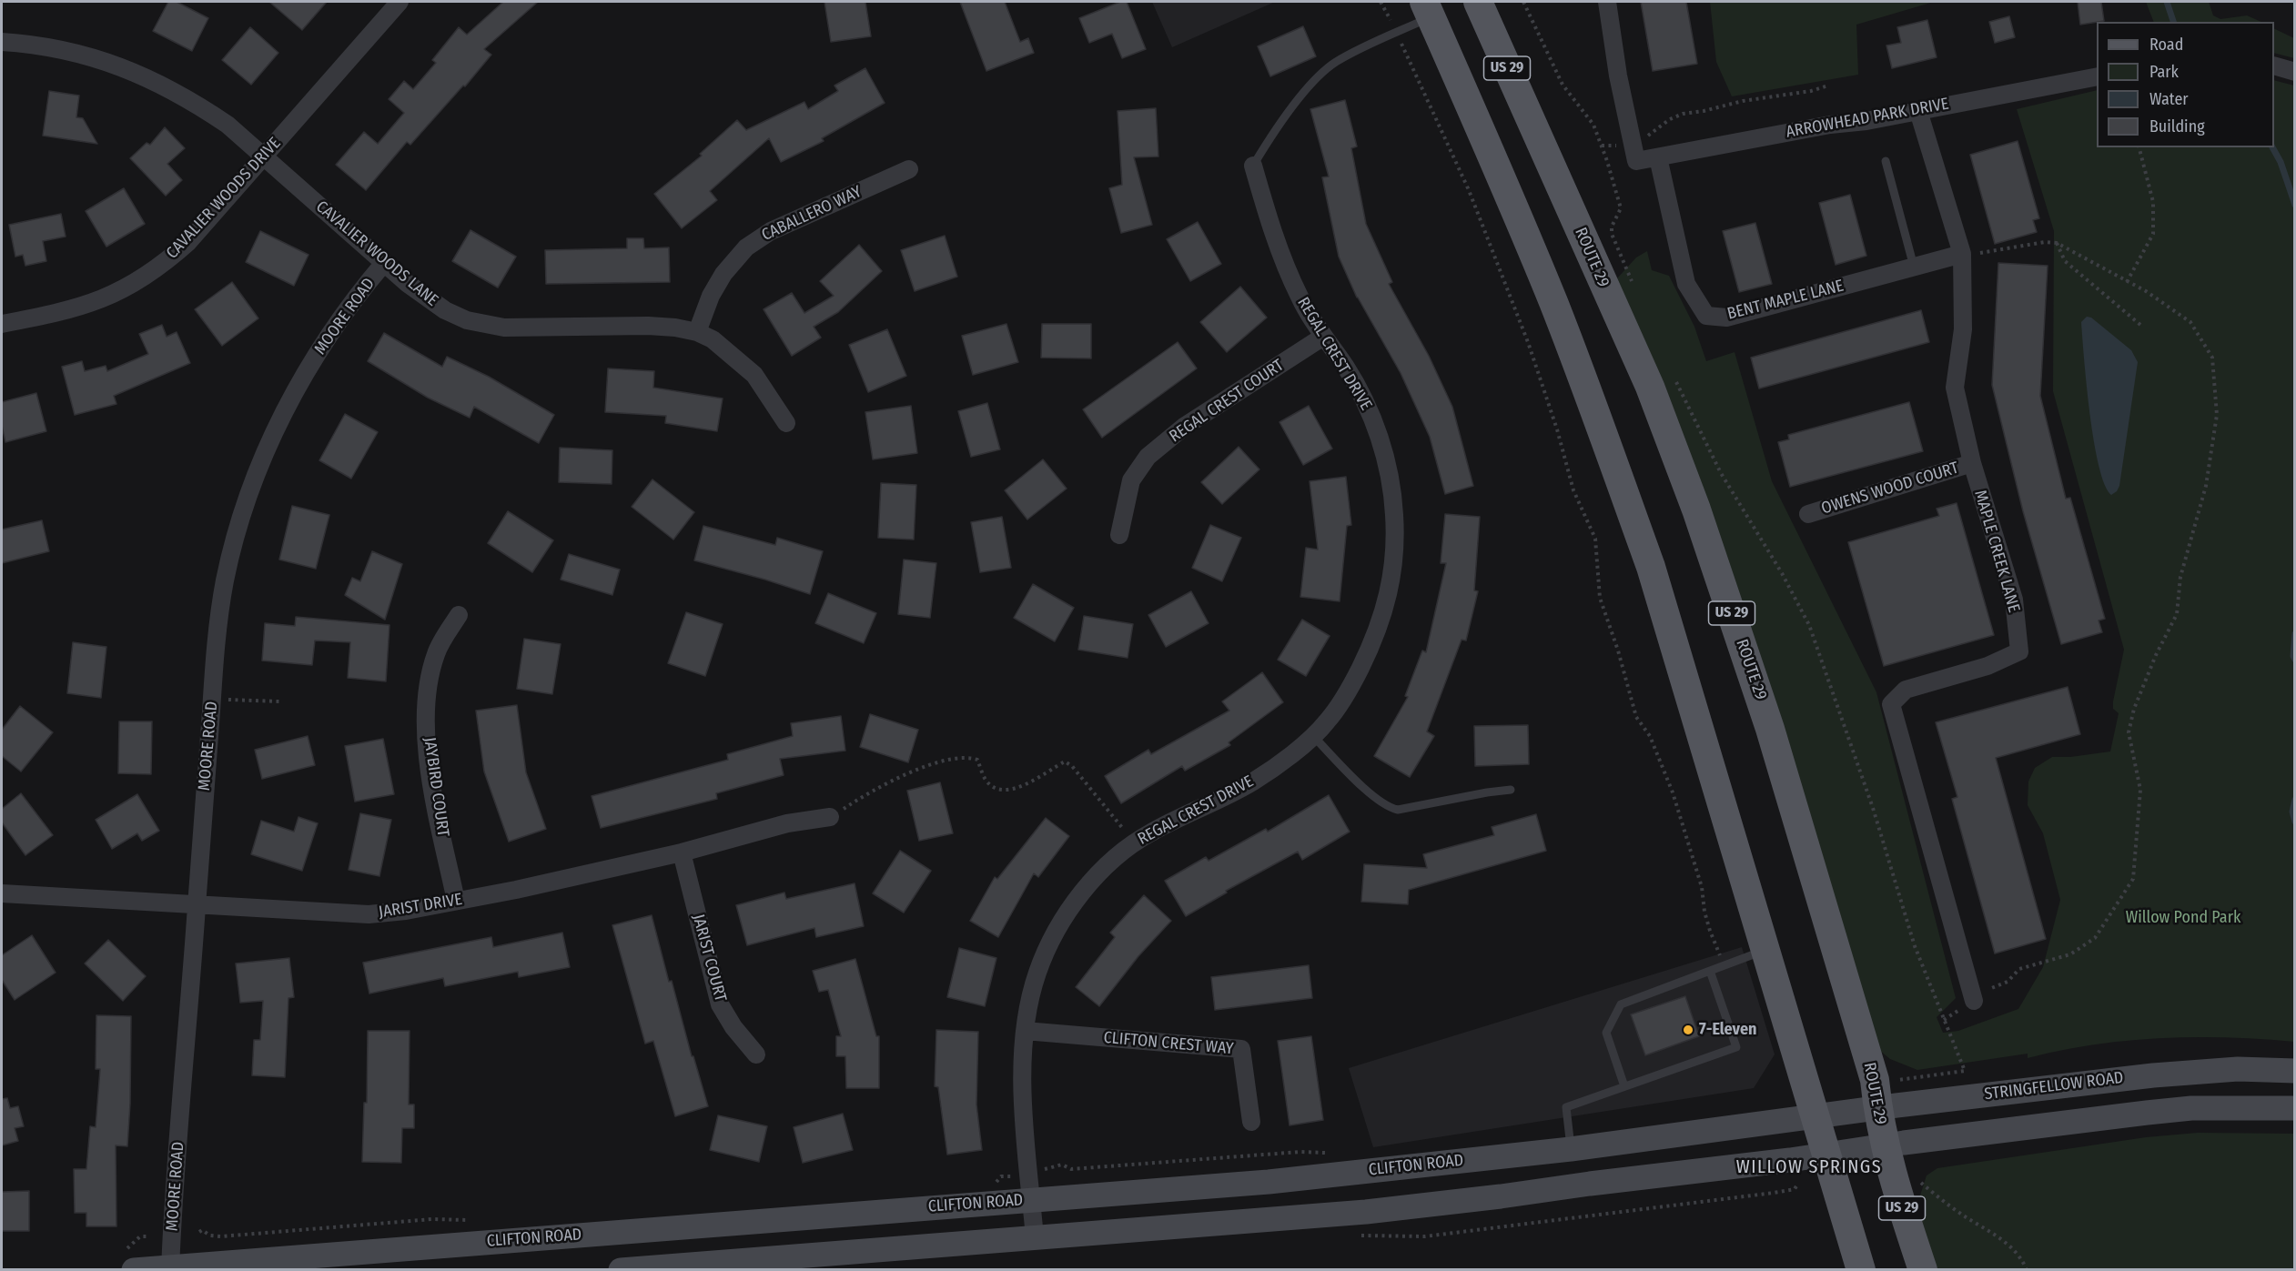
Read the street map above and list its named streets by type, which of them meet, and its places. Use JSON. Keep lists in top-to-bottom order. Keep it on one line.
{"streets":{"main road":["US 29","ROUTE 29","STRINGFELLOW ROAD","CLIFTON ROAD"],"street":["ARROWHEAD PARK DRIVE","CAVALIER WOODS DRIVE","CABALLERO WAY","CAVALIER WOODS LANE","BENT MAPLE LANE","MOORE ROAD","REGAL CREST DRIVE","REGAL CREST COURT","OWENS WOOD COURT","MAPLE CREEK LANE","JAYBIRD COURT","JARIST DRIVE","JARIST COURT","CLIFTON CREST WAY"]},"crossings":[["US 29","STRINGFELLOW ROAD"],["US 29","CLIFTON ROAD"],["ARROWHEAD PARK DRIVE","BENT MAPLE LANE"],["ARROWHEAD PARK DRIVE","MAPLE CREEK LANE"],["CAVALIER WOODS DRIVE","CAVALIER WOODS LANE"],["CABALLERO WAY","CAVALIER WOODS LANE"],["CAVALIER WOODS LANE","MOORE ROAD"],["ROUTE 29","STRINGFELLOW ROAD"],["BENT MAPLE LANE","MAPLE CREEK LANE"],["MOORE ROAD","JARIST DRIVE"],["MOORE ROAD","CLIFTON ROAD"],["REGAL CREST DRIVE","REGAL CREST COURT"],["REGAL CREST DRIVE","CLIFTON CREST WAY"],["REGAL CREST DRIVE","CLIFTON ROAD"],["OWENS WOOD COURT","MAPLE CREEK LANE"],["JAYBIRD COURT","JARIST DRIVE"],["JARIST DRIVE","JARIST COURT"],["STRINGFELLOW ROAD","CLIFTON ROAD"]],"districts":["WILLOW SPRINGS"],"parks":["Willow Pond Park"],"places":["7-Eleven"],"legend":["Road","Park","Water","Building"]}
